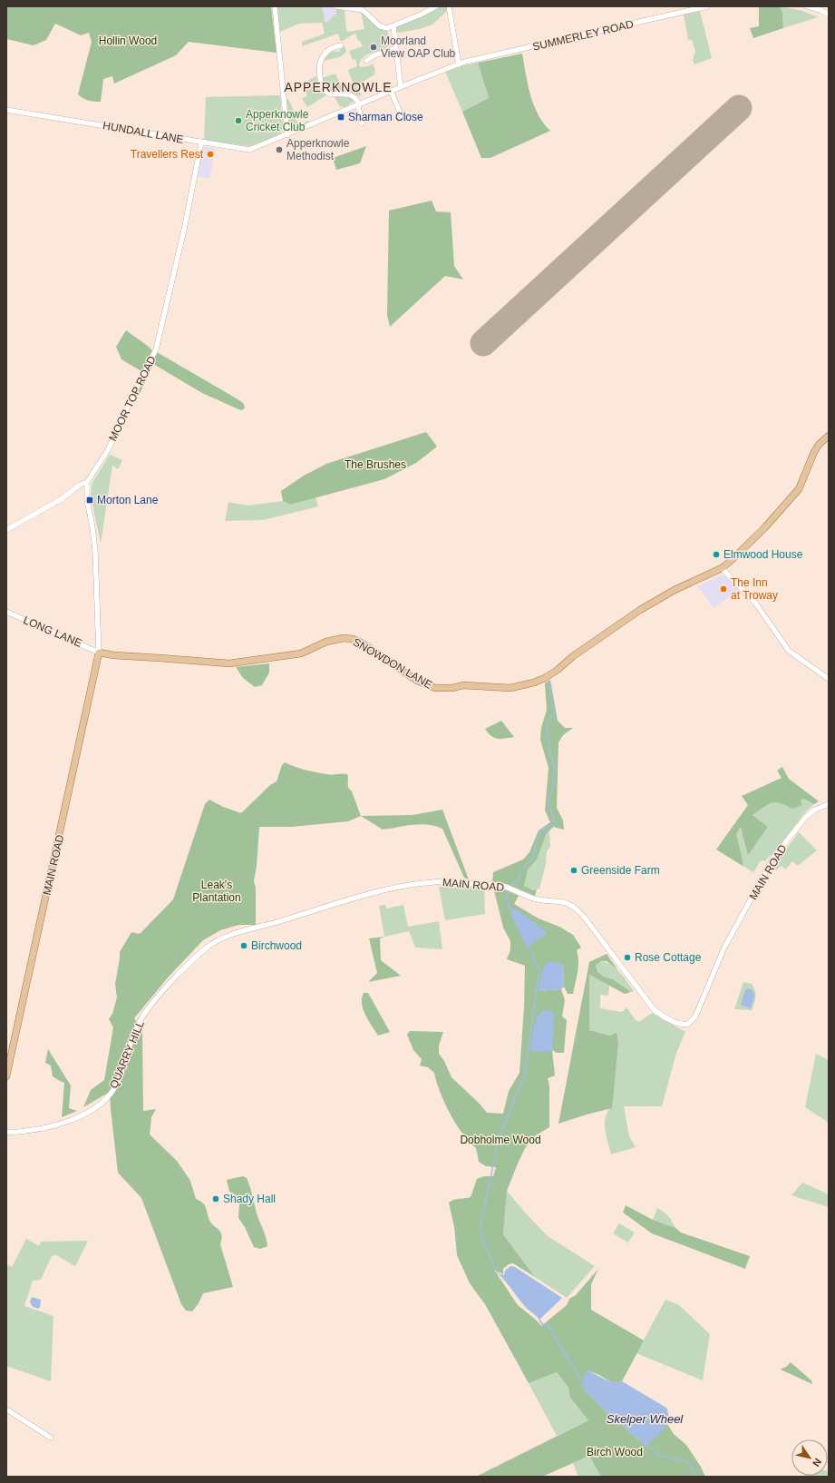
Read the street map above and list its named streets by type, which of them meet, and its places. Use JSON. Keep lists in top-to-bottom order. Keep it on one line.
{"streets":{"main road":["SNOWDON LANE","MAIN ROAD"],"street":["SUMMERLEY ROAD","HUNDALL LANE","MOOR TOP ROAD","LONG LANE","QUARRY HILL"]},"crossings":[["SUMMERLEY ROAD","HUNDALL LANE"],["HUNDALL LANE","MOOR TOP ROAD"],["LONG LANE","SNOWDON LANE"],["LONG LANE","MAIN ROAD"],["SNOWDON LANE","MAIN ROAD"],["MAIN ROAD","QUARRY HILL"]],"districts":["APPERKNOWLE"],"water":["Skelper Wheel"],"parks":["Hollin Wood","The Brushes","Leak's Plantation","Dobholme Wood","Birch Wood"],"places":{"other":["Moorland View OAP Club","Apperknowle Cricket Club","Apperknowle Methodist","Travellers Rest","Elmwood House","The Inn at Troway","Greenside Farm","Birchwood","Rose Cottage","Shady Hall"],"transit":["Sharman Close","Morton Lane"]},"north":"bottom right"}
